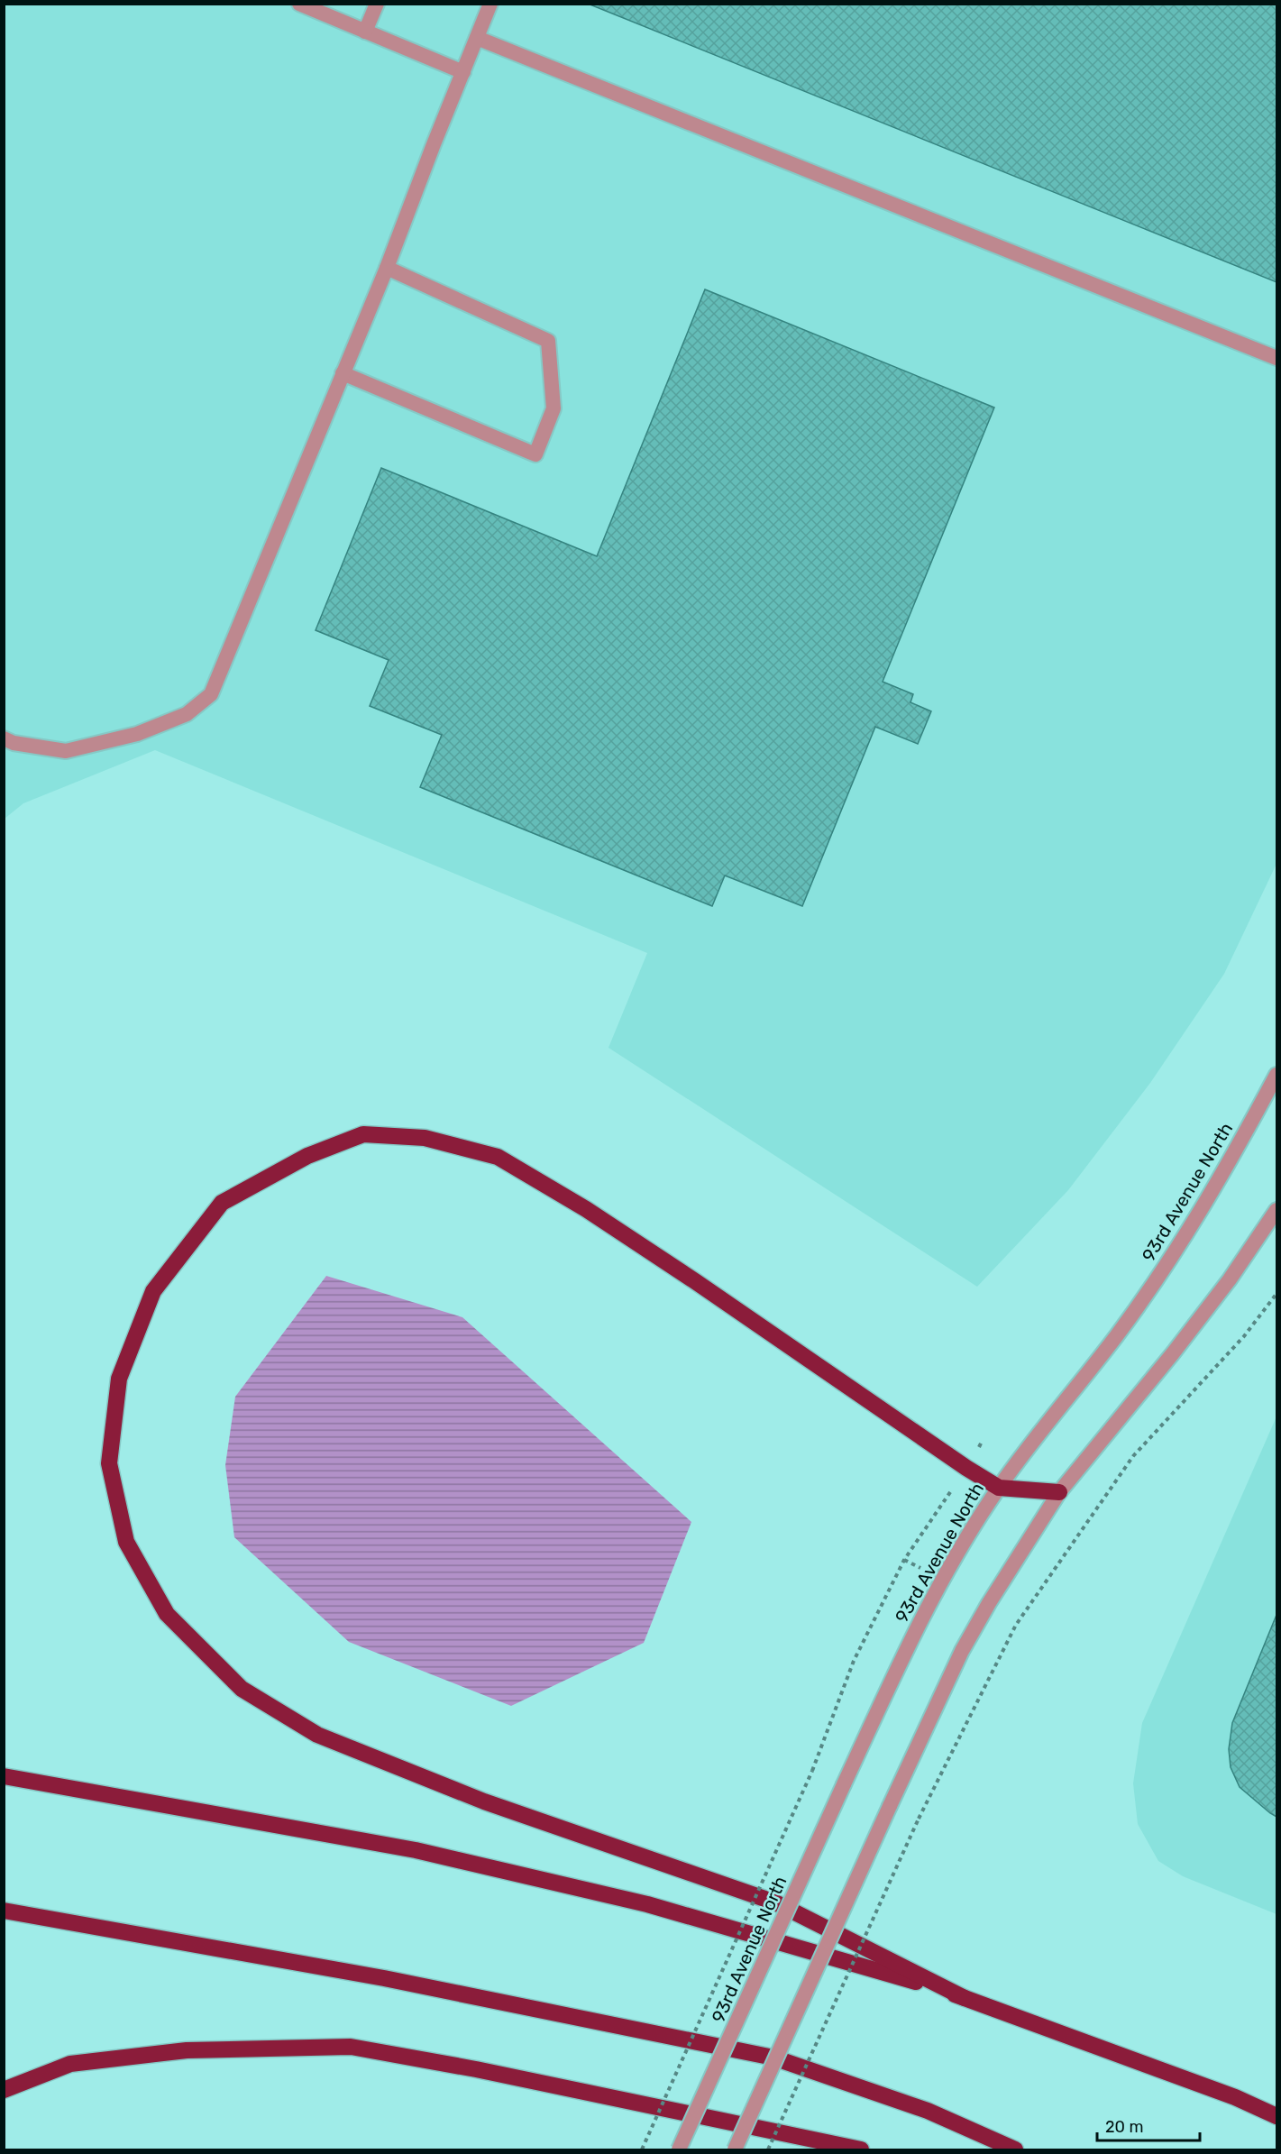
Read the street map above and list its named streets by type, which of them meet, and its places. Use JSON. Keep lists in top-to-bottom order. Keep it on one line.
{"streets":{"street":["93rd Avenue North"]},"scale_bar":"20 m"}
